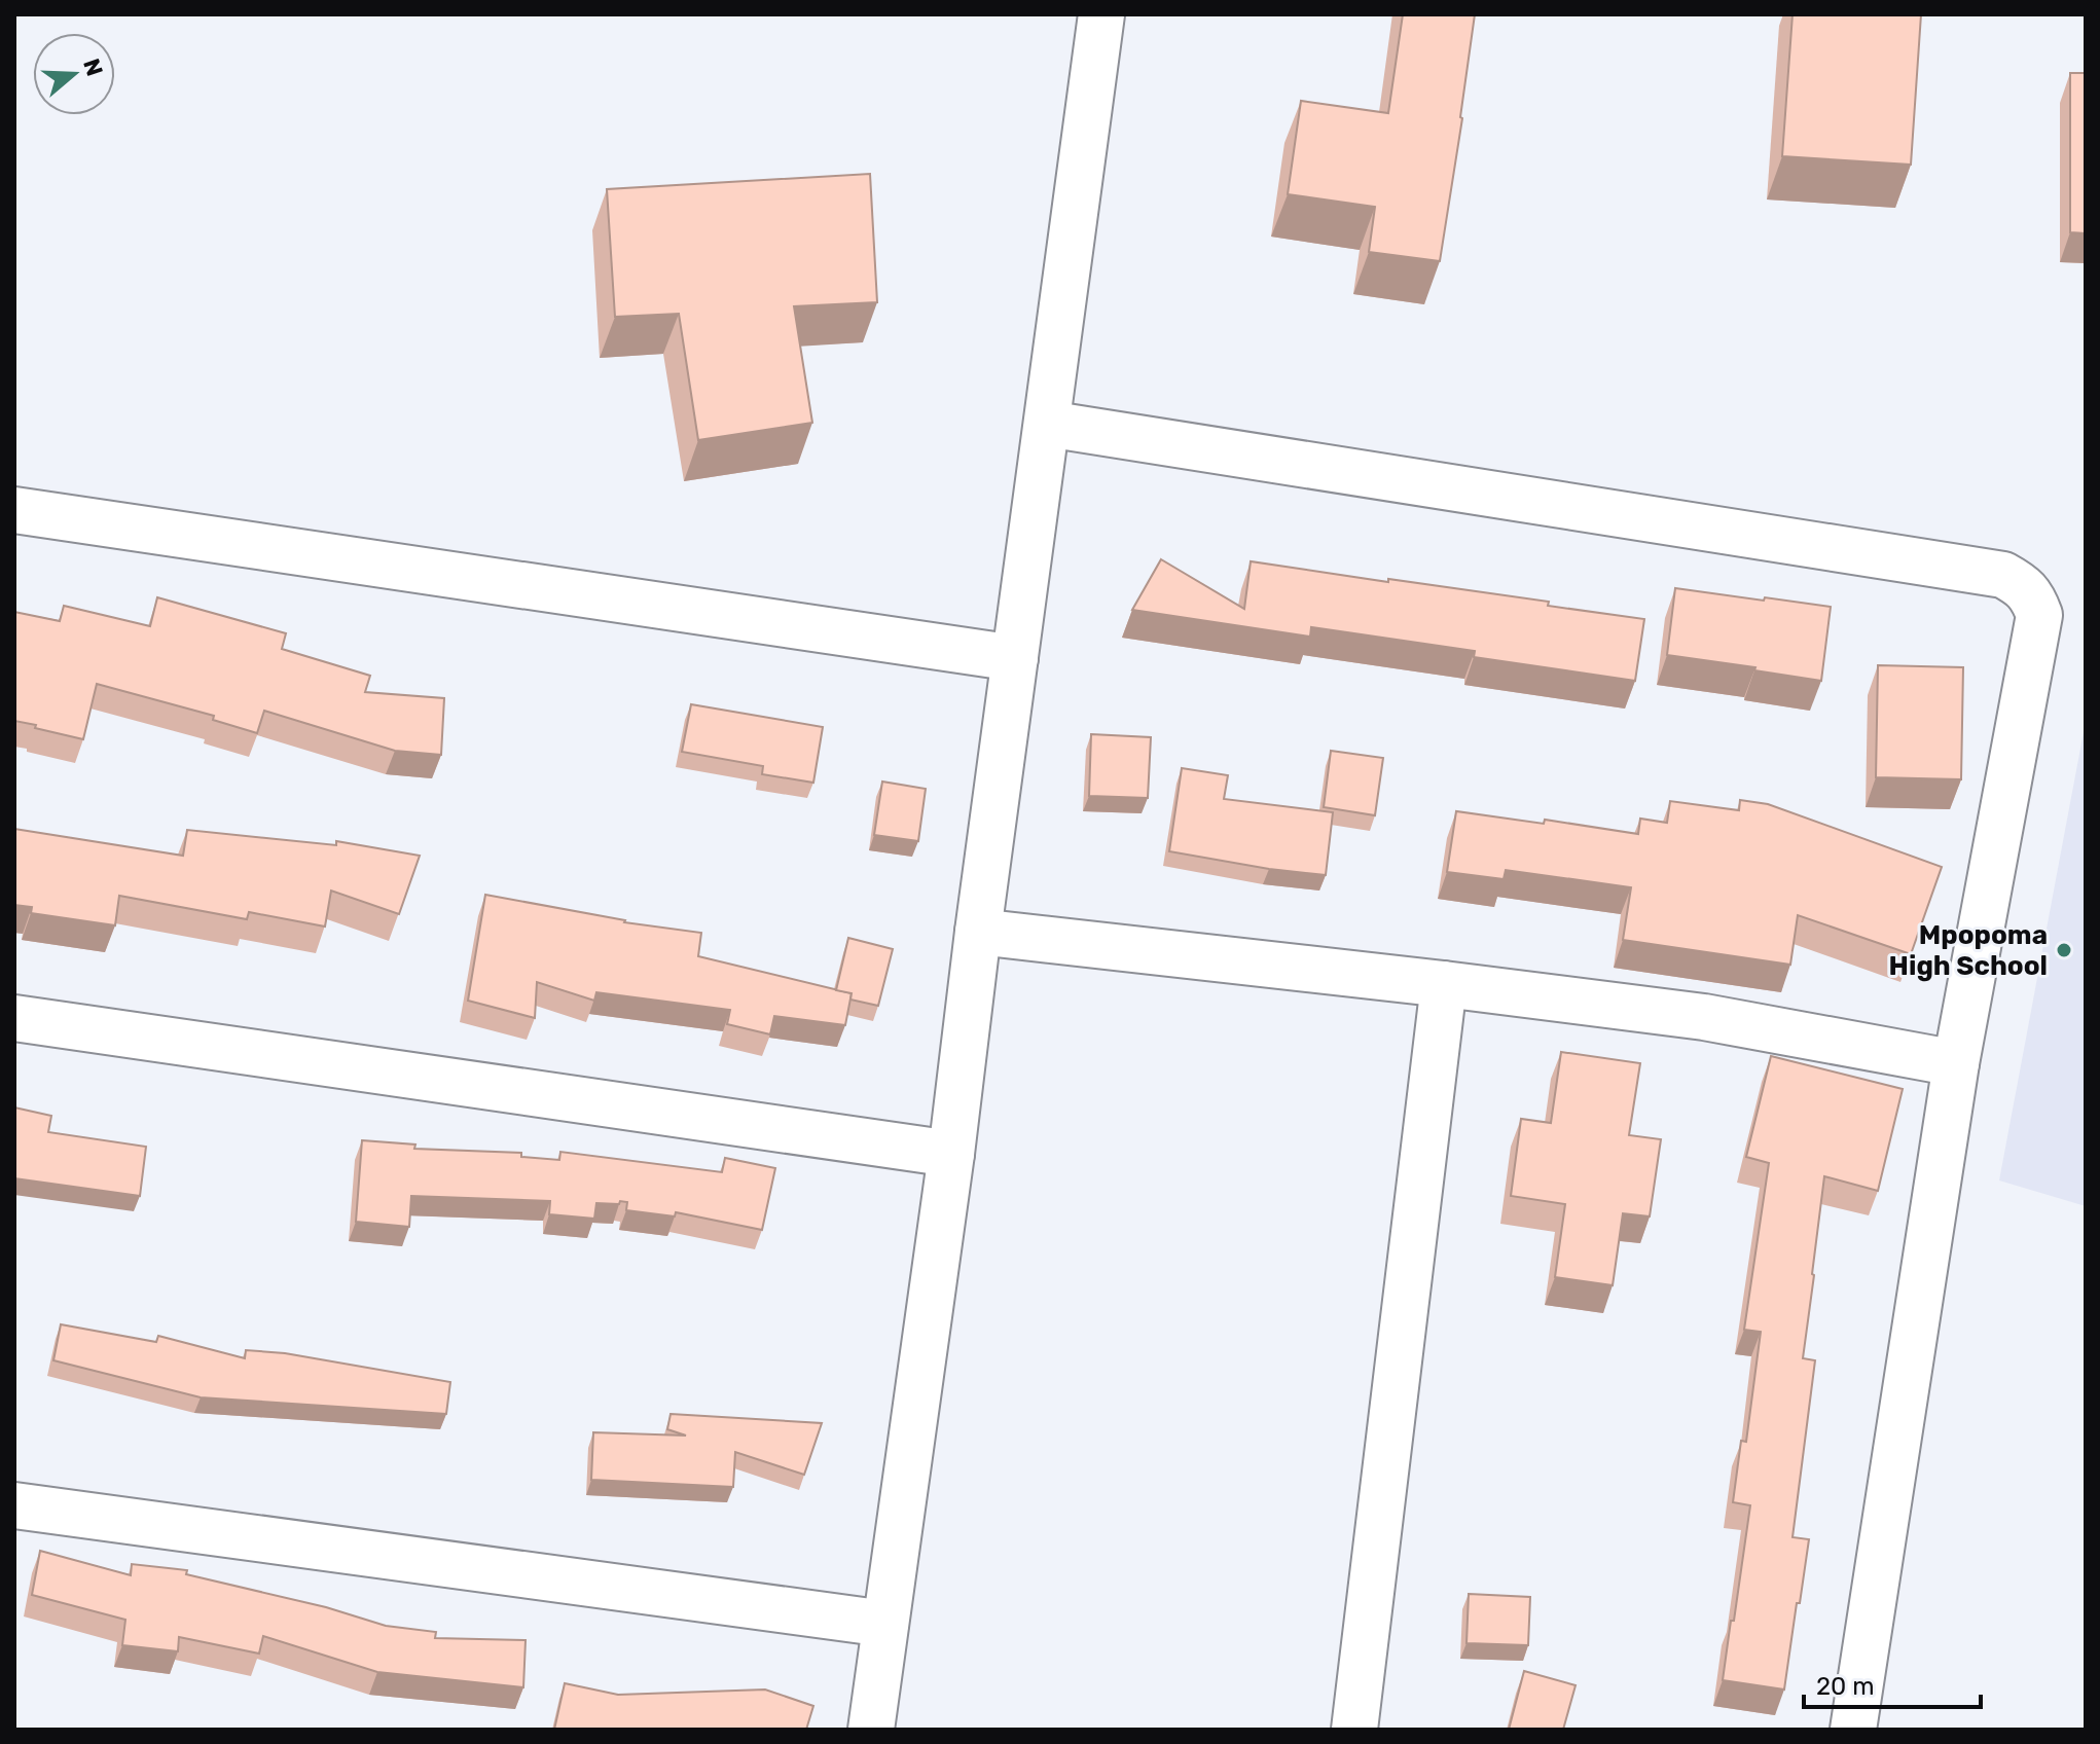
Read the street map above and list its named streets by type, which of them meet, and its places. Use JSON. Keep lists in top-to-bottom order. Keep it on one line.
{"places":["Mpopoma High School"],"scale_bar":"20 m","north":"right"}
